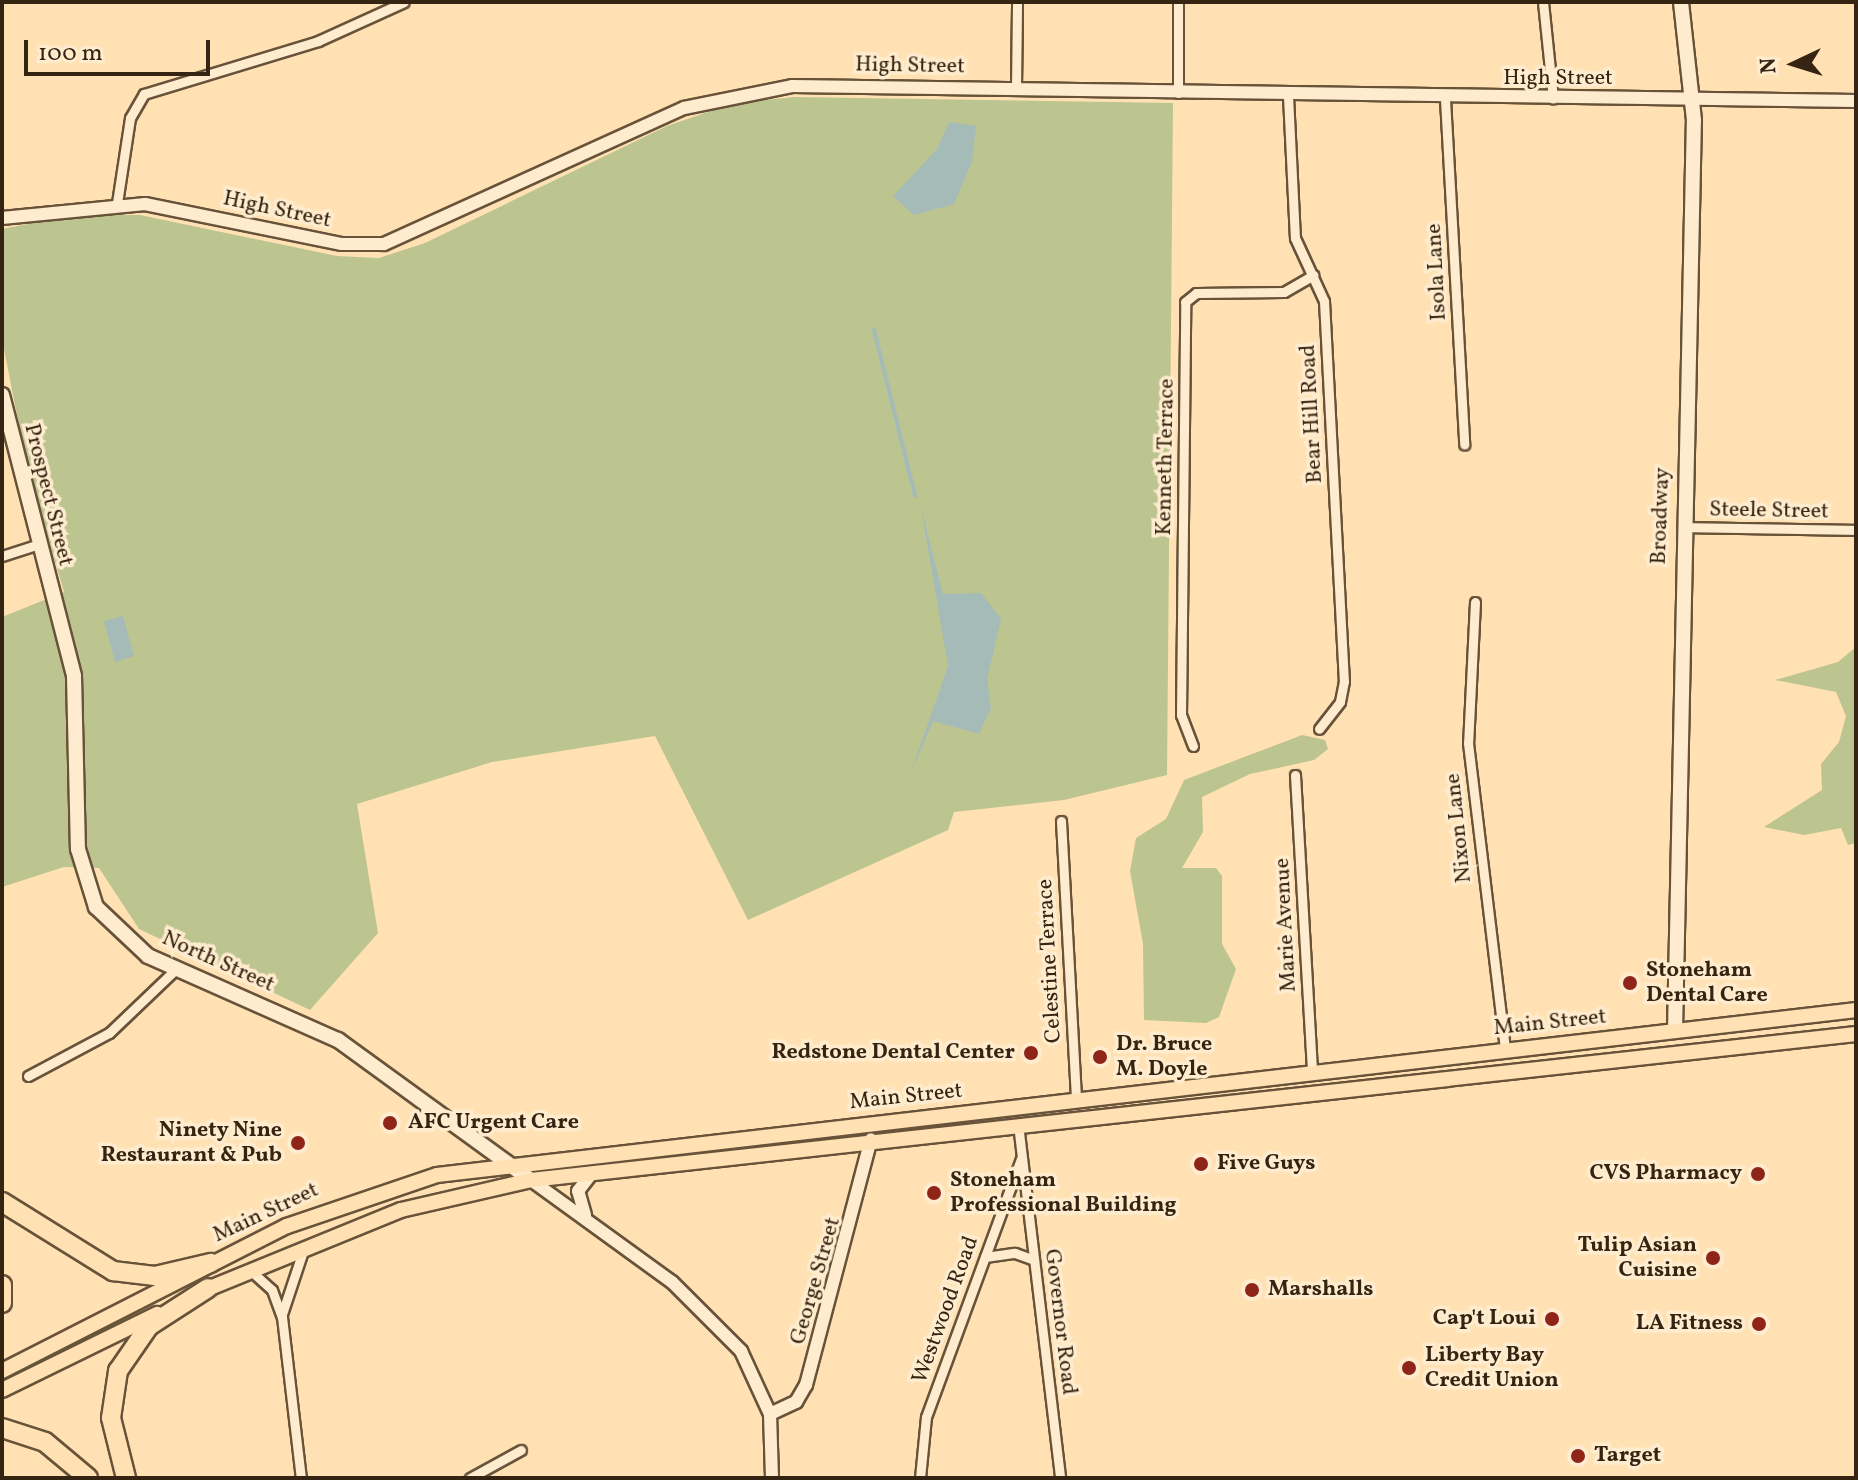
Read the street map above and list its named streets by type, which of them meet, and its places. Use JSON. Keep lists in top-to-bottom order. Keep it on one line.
{"streets":{"main road":["Prospect Street","Broadway","North Street","Main Street"],"street":["High Street","Isola Lane","Bear Hill Road","Kenneth Terrace","Steele Street","Nixon Lane","Marie Avenue","Celestine Terrace","George Street","Westwood Road","Governor Road"]},"crossings":[["High Street","Isola Lane"],["High Street","Bear Hill Road"],["High Street","Broadway"],["Bear Hill Road","Kenneth Terrace"],["Prospect Street","North Street"],["Steele Street","Broadway"],["Broadway","Main Street"],["Nixon Lane","Main Street"],["Marie Avenue","Main Street"],["Celestine Terrace","Main Street"],["North Street","Main Street"],["North Street","George Street"],["Main Street","George Street"],["Main Street","Governor Road"],["Westwood Road","Governor Road"]],"places":["Stoneham Dental Care","Redstone Dental Center","Dr. Bruce M. Doyle","AFC Urgent Care","Ninety Nine Restaurant & Pub","Five Guys","CVS Pharmacy","Stoneham Professional Building","Tulip Asian Cuisine","Marshalls","Cap't Loui","LA Fitness","Liberty Bay Credit Union","Target"],"scale_bar":"100 m","north":"left"}
